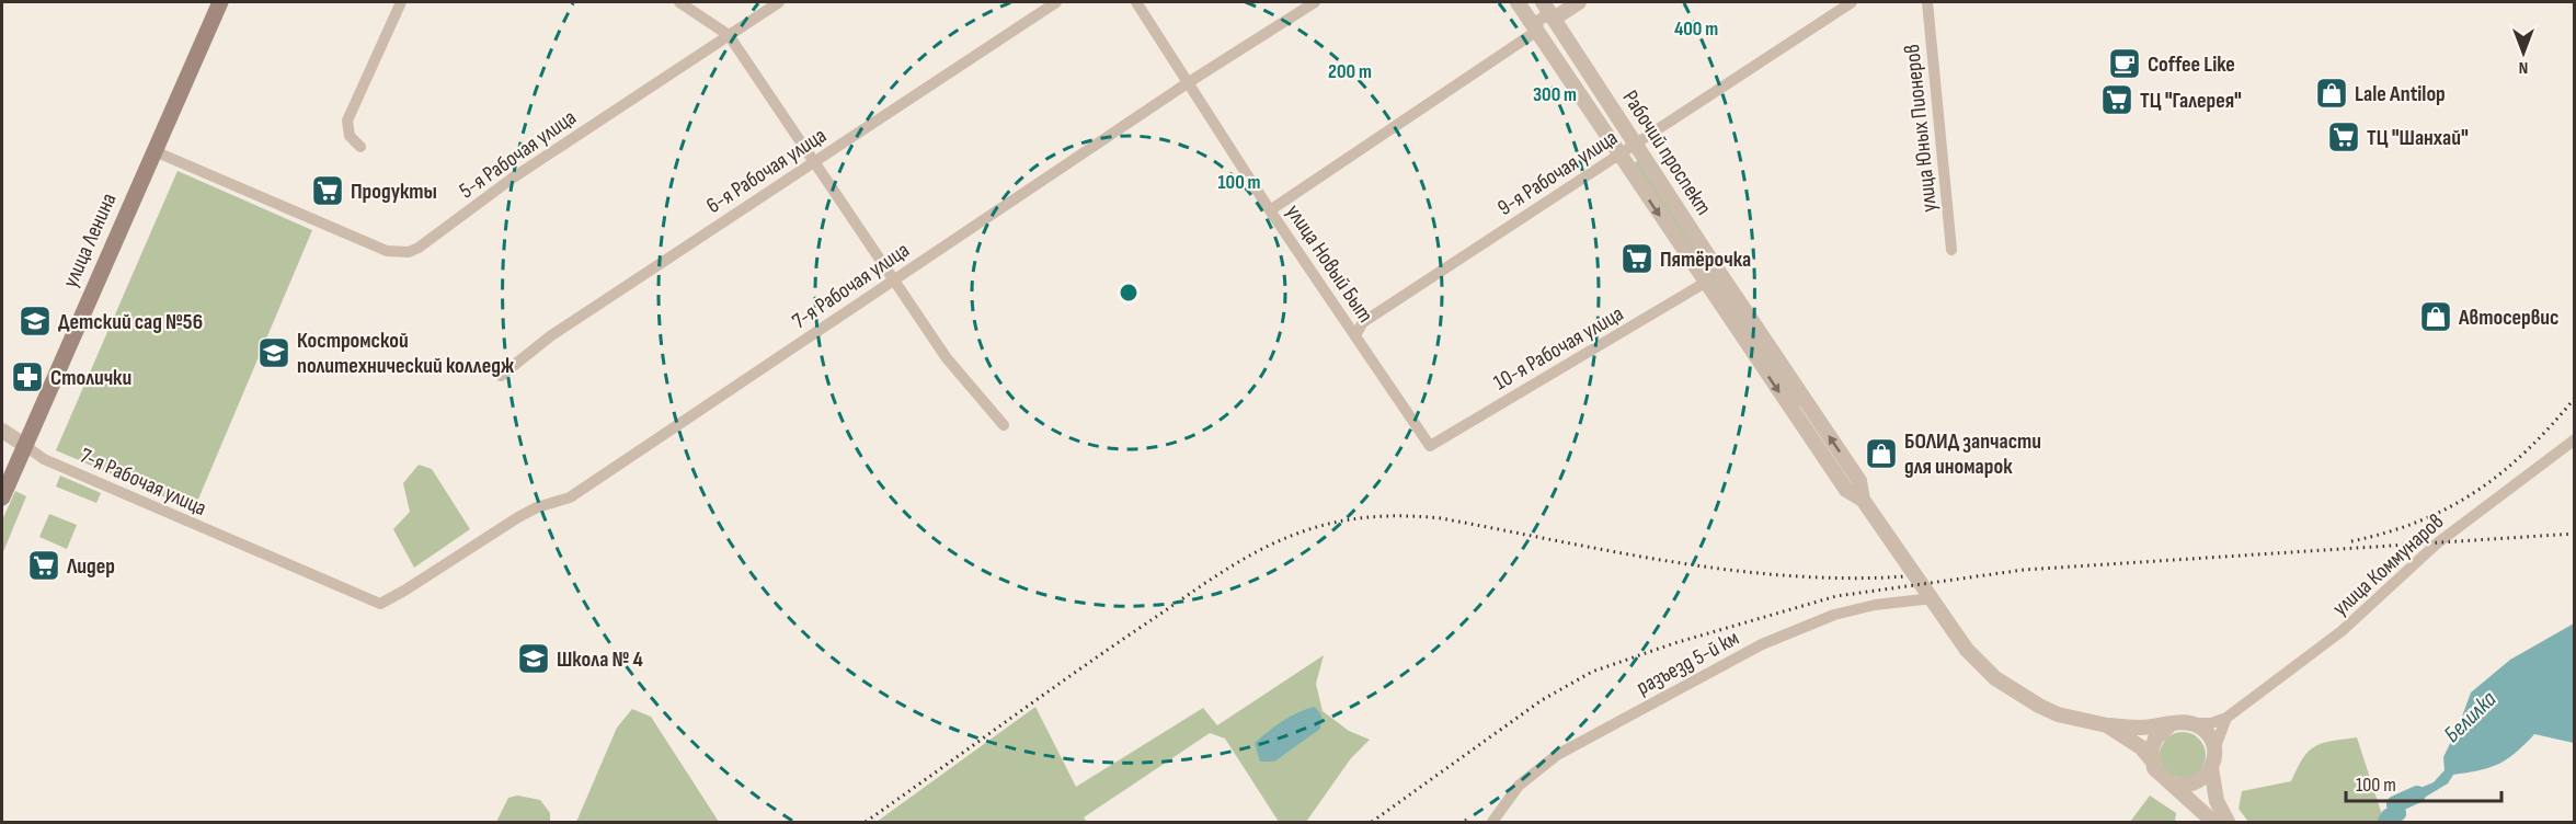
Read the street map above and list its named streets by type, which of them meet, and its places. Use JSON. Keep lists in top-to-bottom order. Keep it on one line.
{"streets":{"main road":["улица Ленина"],"street":["улица Юных Пионеров","Рабочий проспект","5-я Рабочая улица","6-я Рабочая улица","9-я Рабочая улица","улица Новый Быт","7-я Рабочая улица","10-я Рабочая улица","улица Коммунаров","разъезд 5-й км"]},"crossings":[["Рабочий проспект","9-я Рабочая улица"],["Рабочий проспект","10-я Рабочая улица"],["Рабочий проспект","разъезд 5-й км"],["5-я Рабочая улица","улица Ленина"],["9-я Рабочая улица","улица Новый Быт"],["улица Ленина","7-я Рабочая улица"],["улица Новый Быт","7-я Рабочая улица"],["улица Новый Быт","10-я Рабочая улица"]],"water":["Белилка"],"places":{"cafe":["Coffee Like"],"shop":["Lale Antilop","Автосервис","БОЛИД запчасти для иномарок"],"supermarket":["ТЦ \"Галерея\"","ТЦ \"Шанхай\"","Продукты","Пятёрочка","Лидер"],"school or university":["Детский сад №56","Костромской политехнический колледж","Школа № 4"],"pharmacy":["Столички"]},"scale_bar":"100 m","north":"bottom","rings":["400 m","200 m","300 m","100 m"]}
